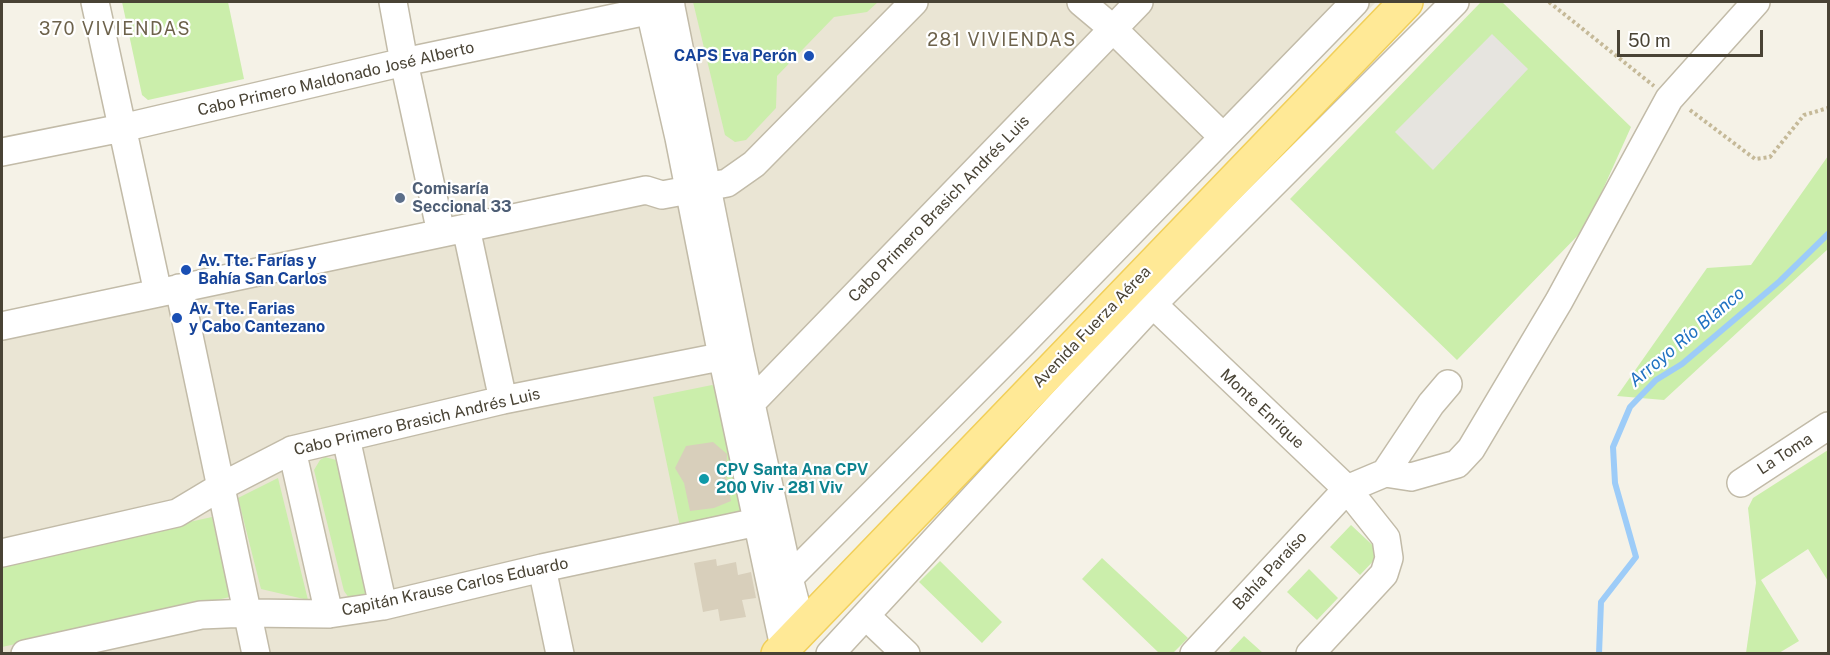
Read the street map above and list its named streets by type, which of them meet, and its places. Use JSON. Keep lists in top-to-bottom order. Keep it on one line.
{"streets":{"main road":["Avenida Fuerza Aérea"],"street":["Cabo Primero Maldonado José Alberto","Cabo Primero Brasich Andrés Luis","Monte Enrique","La Toma","Bahía Paraíso","Capitán Krause Carlos Eduardo"]},"crossings":[["Avenida Fuerza Aérea","Monte Enrique"],["Monte Enrique","Bahía Paraíso"]],"districts":["370 VIVIENDAS","281 VIVIENDAS"],"water":["Arroyo Río Blanco"],"places":["CAPS Eva Perón","Comisaría Seccional 33","Av. Tte. Farías y Bahía San Carlos","Av. Tte. Farias y Cabo Cantezano","CPV Santa Ana CPV 200 Viv - 281 Viv"],"scale_bar":"50 m"}
